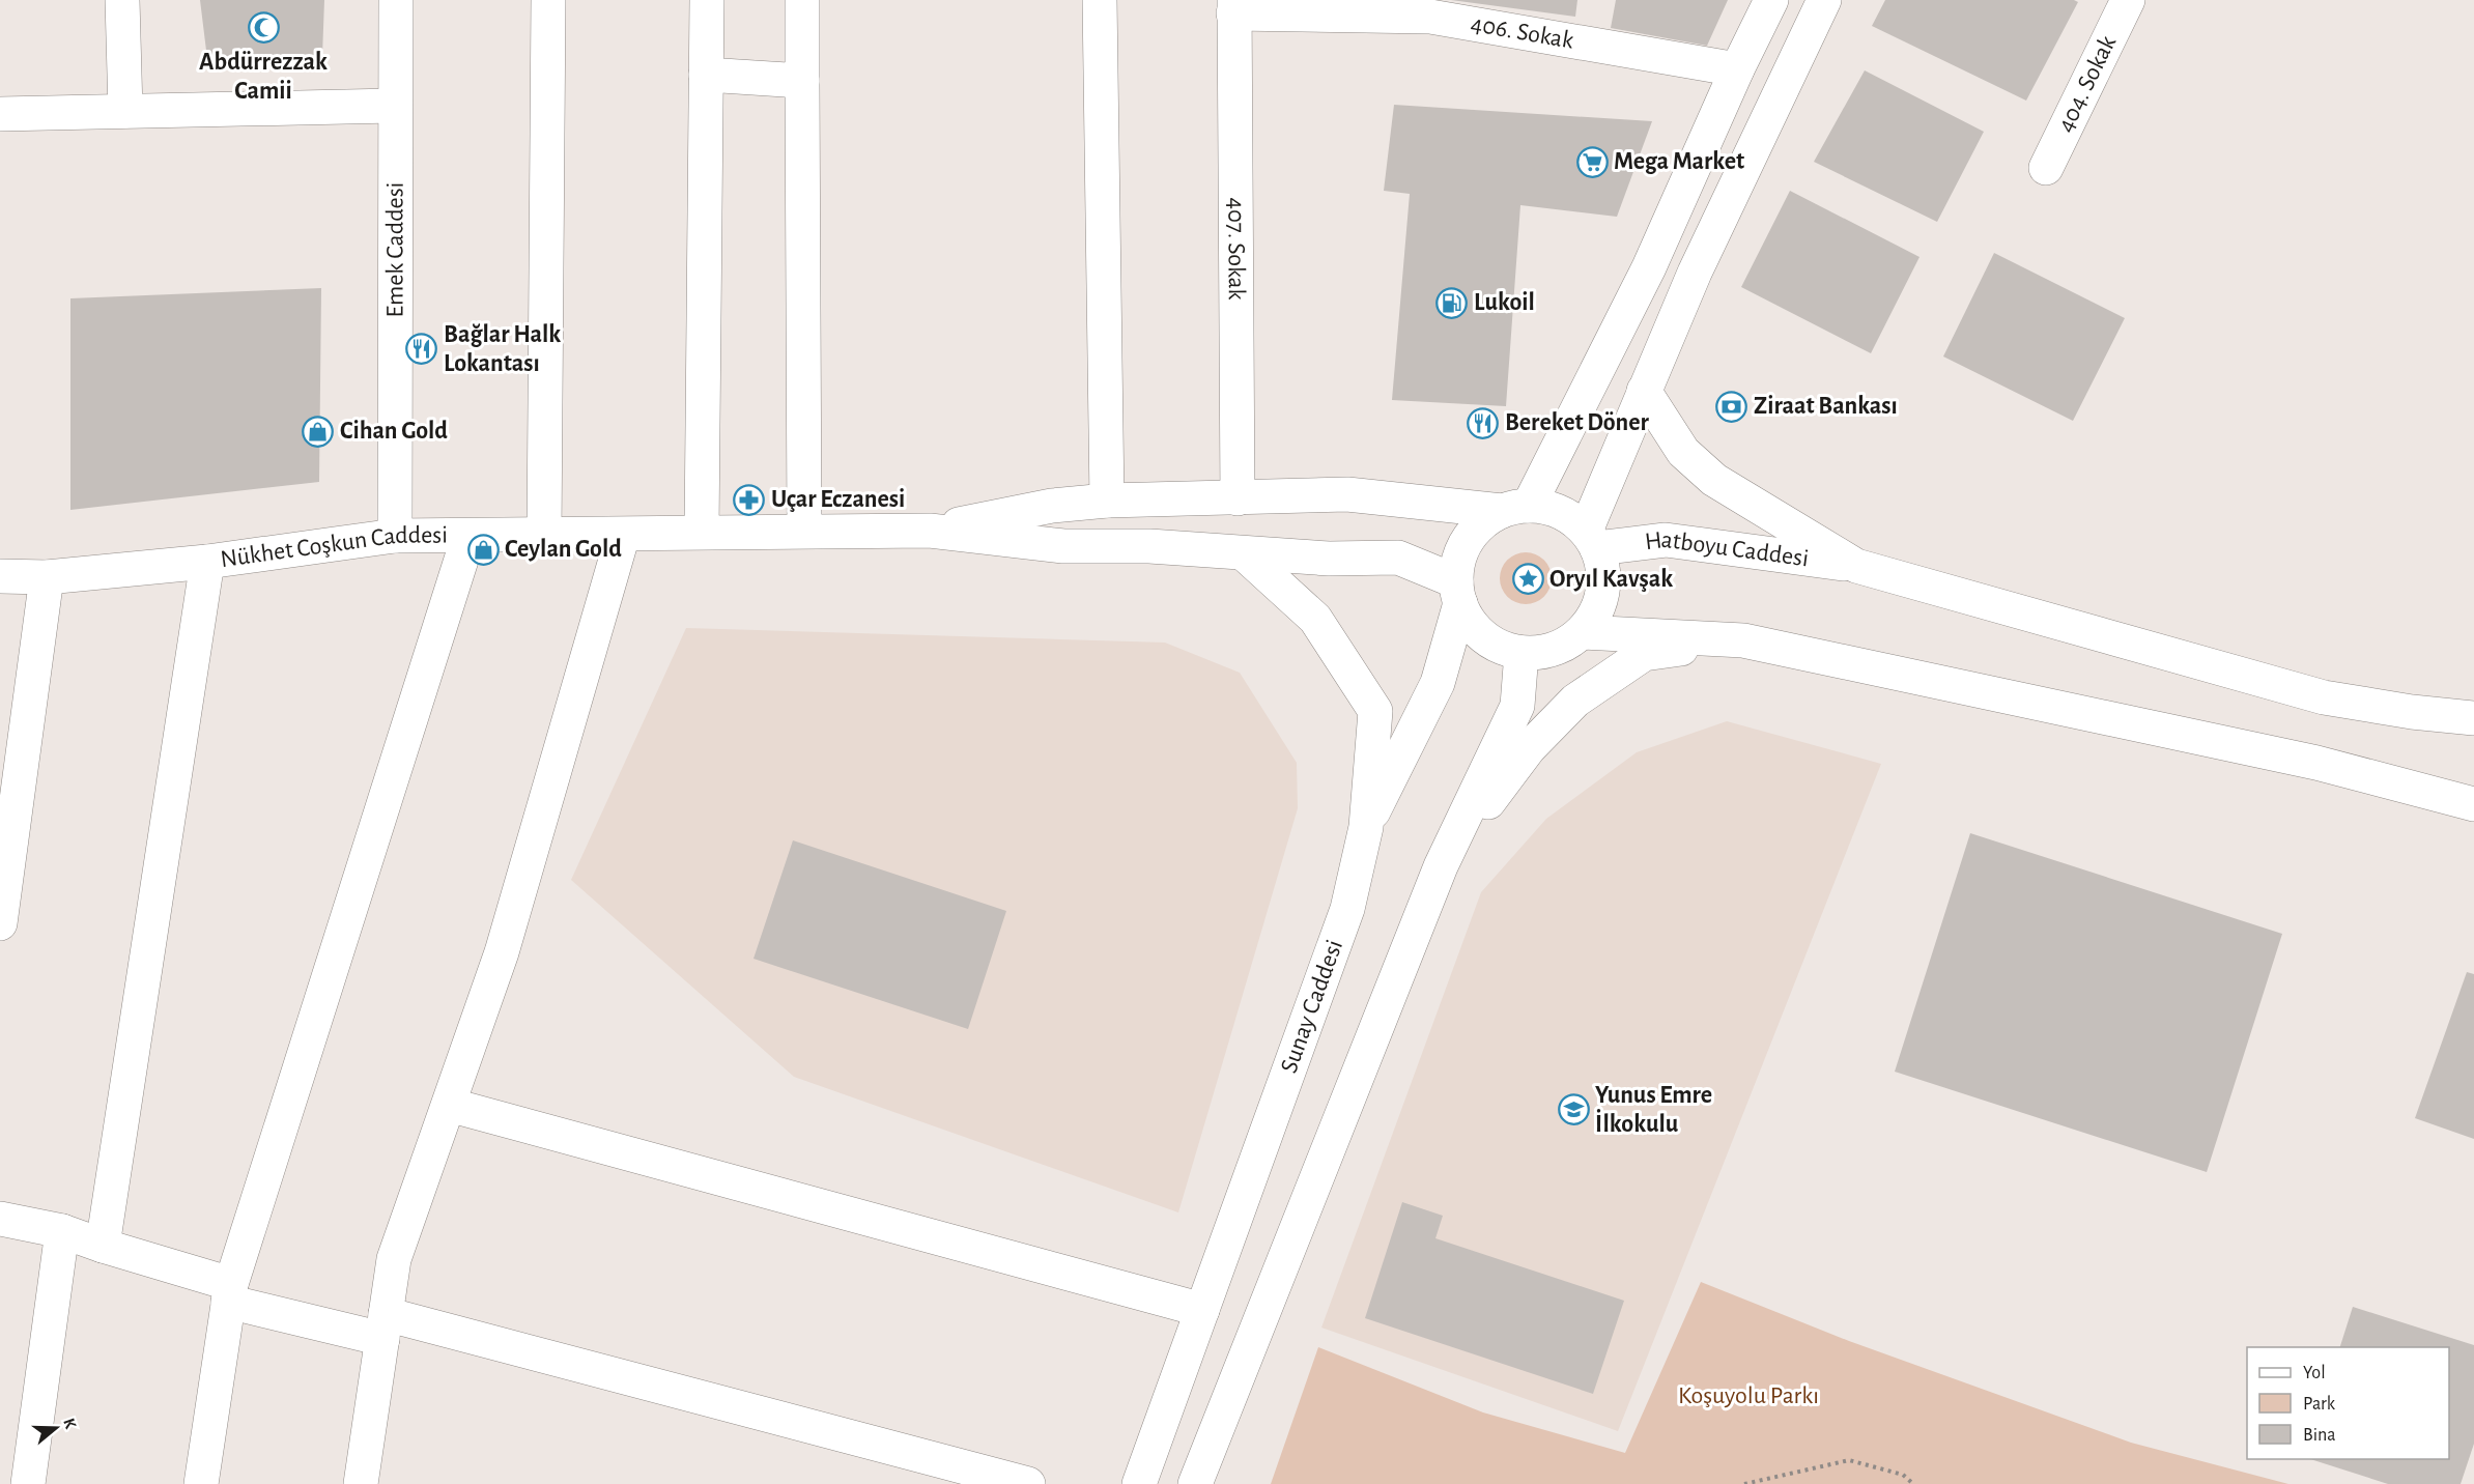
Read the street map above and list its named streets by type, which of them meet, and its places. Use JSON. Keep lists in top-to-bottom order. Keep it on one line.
{"streets":{"street":["406. Sokak","404. Sokak","Emek Caddesi","407. Sokak","Nükhet Coşkun Caddesi","Hatboyu Caddesi","Sunay Caddesi"]},"crossings":[["406. Sokak","407. Sokak"],["Emek Caddesi","Nükhet Coşkun Caddesi"]],"parks":["Koşuyolu Parkı"],"places":{"mosque":["Abdürrezzak Camii"],"supermarket":["Mega Market"],"fuel station":["Lukoil"],"restaurant":["Bağlar Halk Lokantası","Bereket Döner"],"bank":["Ziraat Bankası"],"shop":["Cihan Gold","Ceylan Gold"],"pharmacy":["Uçar Eczanesi"],"place":["Oryıl Kavşak"],"school or university":["Yunus Emre İlkokulu"]},"legend":["Yol","Park","Bina"],"north":"right"}
